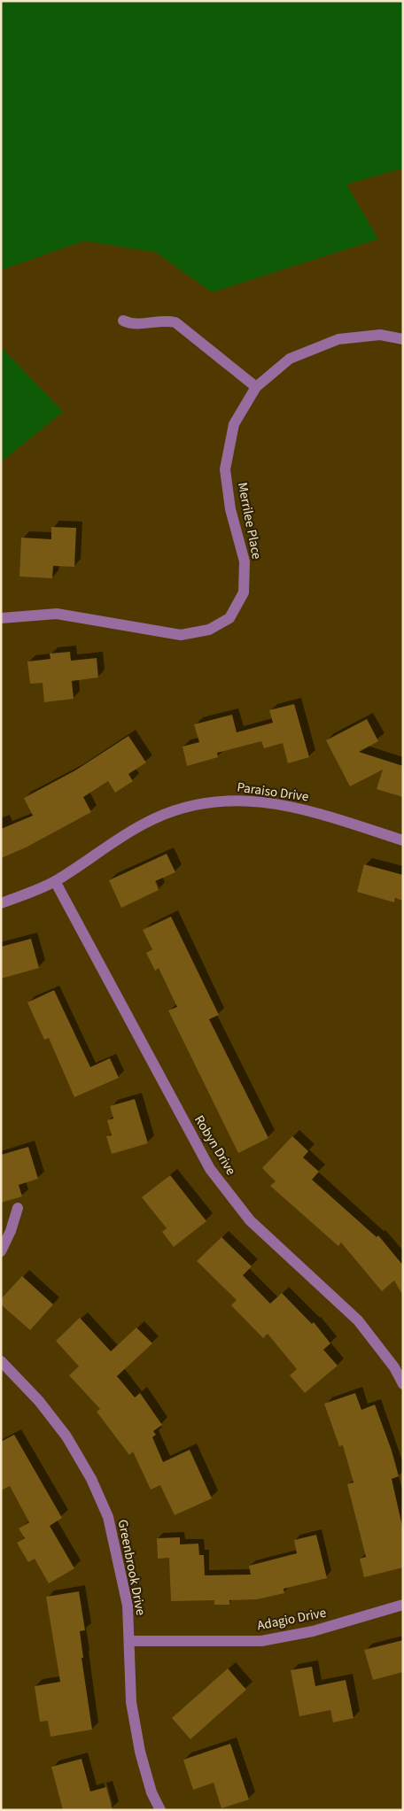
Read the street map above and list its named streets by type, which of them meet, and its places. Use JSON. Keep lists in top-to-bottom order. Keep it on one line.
{"streets":{"street":["Merrilee Place","Paraiso Drive","Robyn Drive","Greenbrook Drive","Adagio Drive"]},"crossings":[["Paraiso Drive","Robyn Drive"],["Greenbrook Drive","Adagio Drive"]]}
